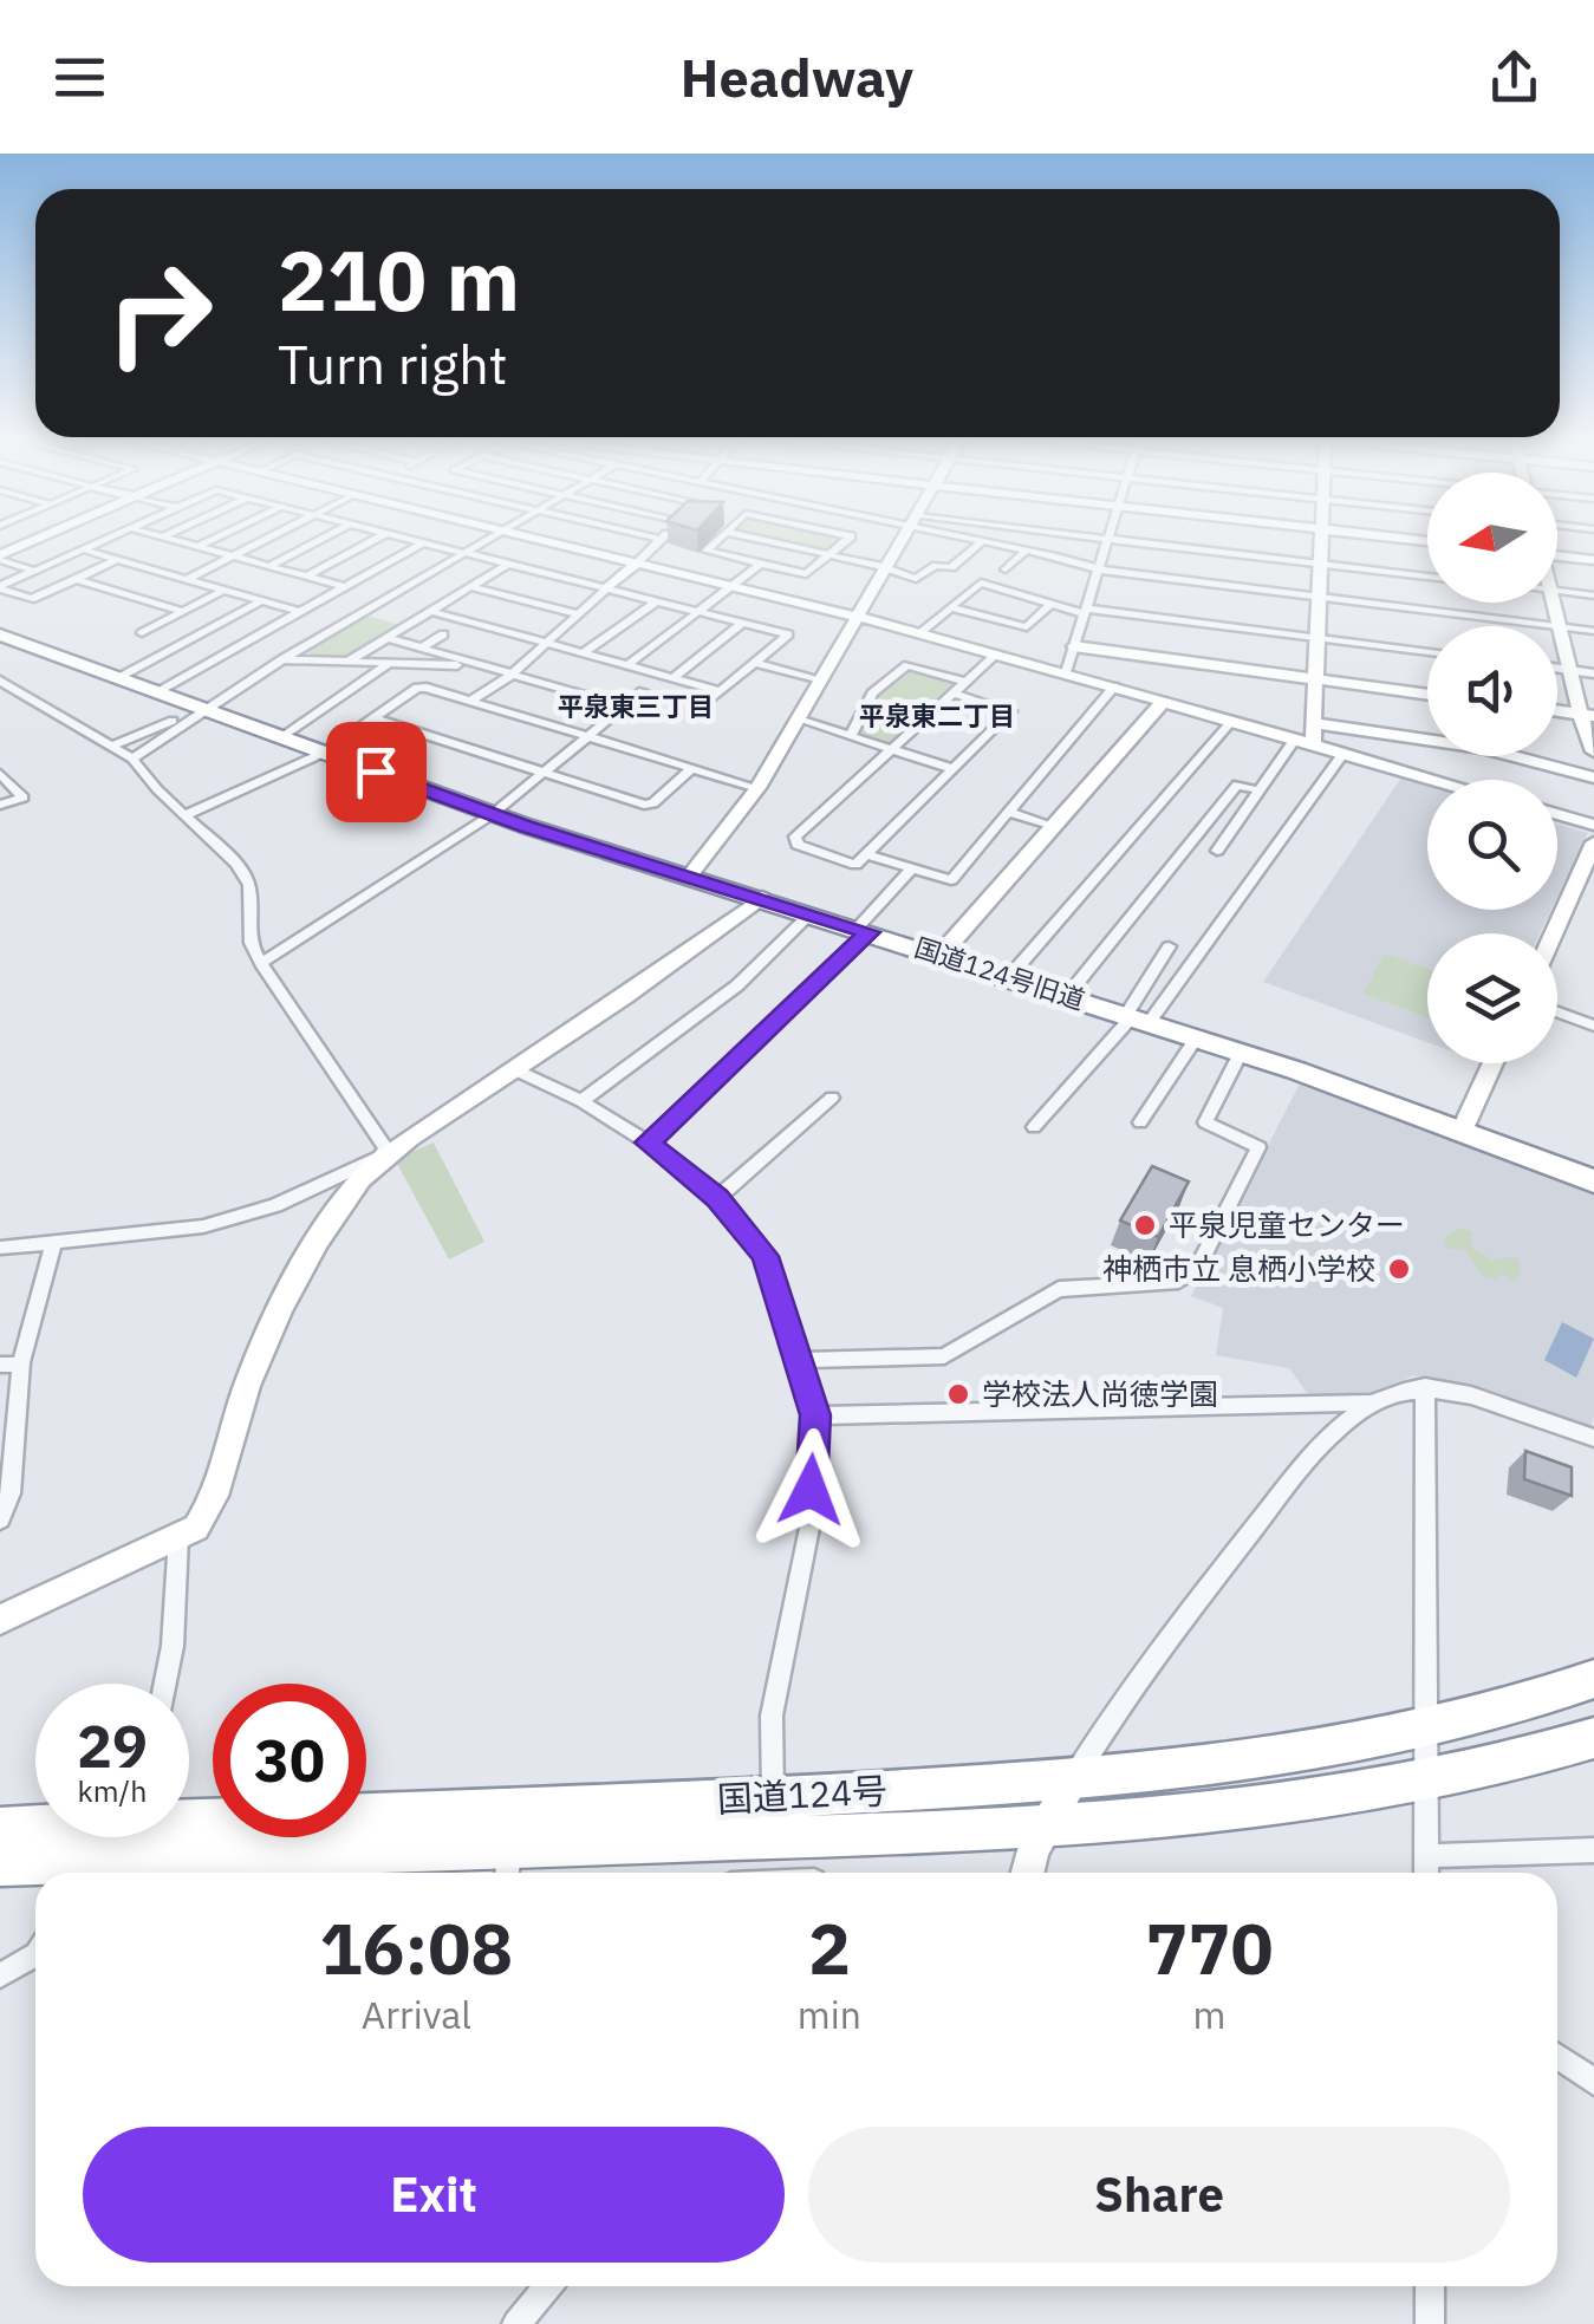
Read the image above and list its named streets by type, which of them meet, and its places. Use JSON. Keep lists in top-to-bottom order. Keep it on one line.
{"streets":{"highway":["国道124号旧道","国道124号"]},"districts":["平泉東三丁目","平泉東二丁目"],"places":["平泉児童センター","神栖市立 息栖小学校","学校法人尚徳学園"],"north":"left","page":{"header":"Headway","turn":["210 m","Turn right"],"speed":"29 km/h","limit":"30","eta":["16:08","Arrival","2","min","770","m"],"buttons":["Exit","Share"]}}
